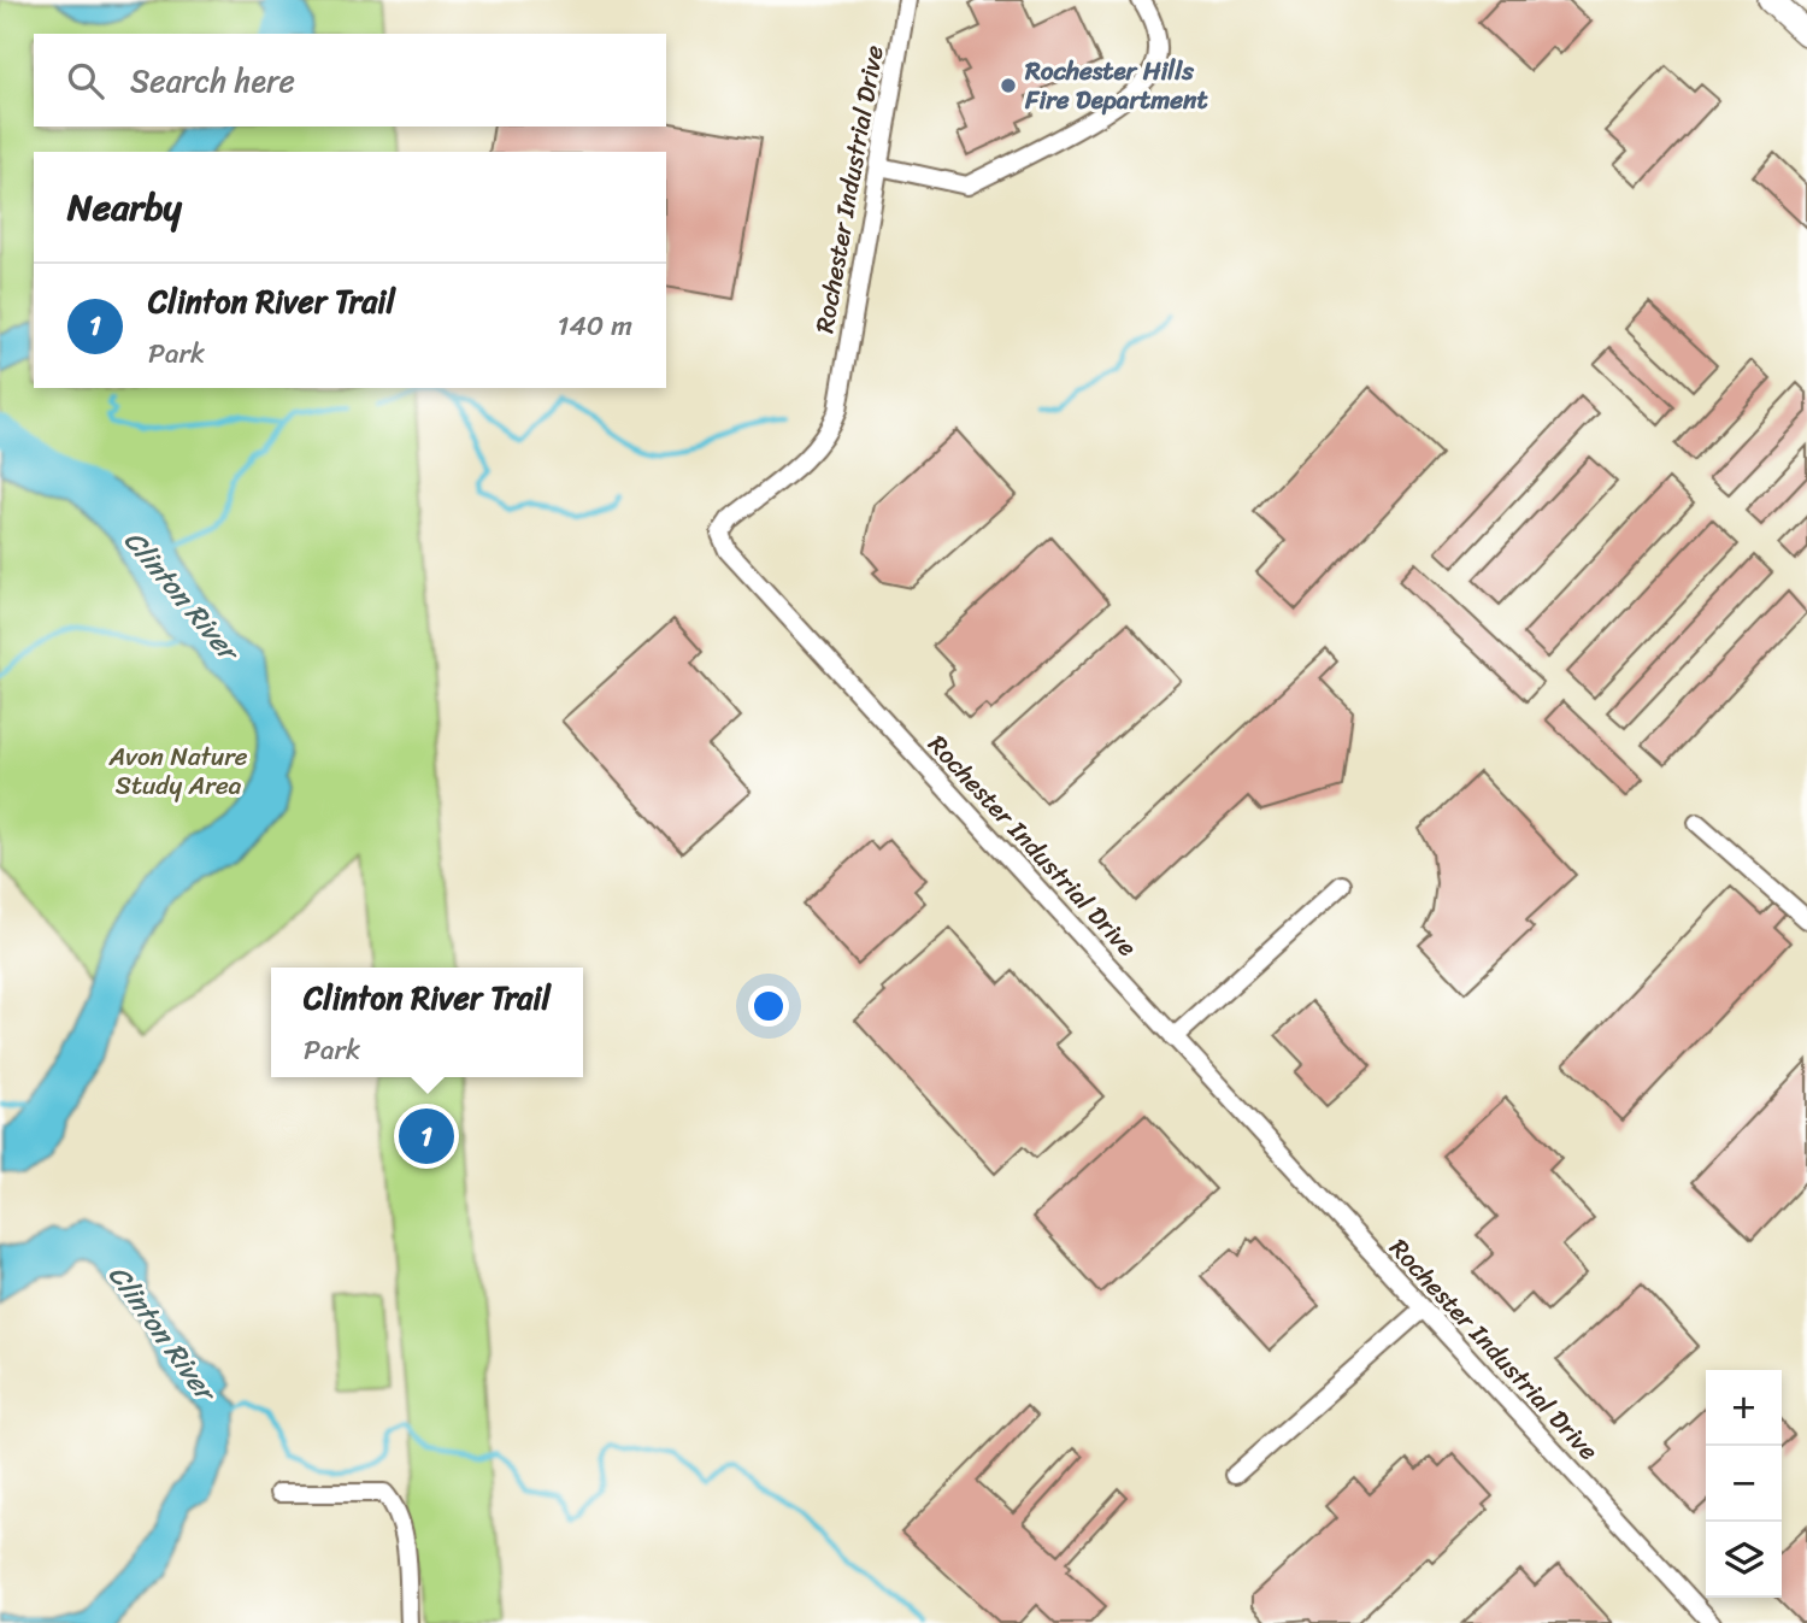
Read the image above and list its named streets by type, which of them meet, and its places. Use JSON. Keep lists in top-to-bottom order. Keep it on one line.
{"streets":{"street":["Rochester Industrial Drive"]},"water":["Clinton River"],"parks":["Avon Nature Study Area"],"places":["Rochester Hills Fire Department"],"page":{"search":"Search here","heading":"Nearby","list":[{"mark":"1","name":"Clinton River Trail","note":"Park","value":"140 m"}],"popup":["Clinton River Trail","Park"],"pins":"1","map_buttons":["+","−"]}}
